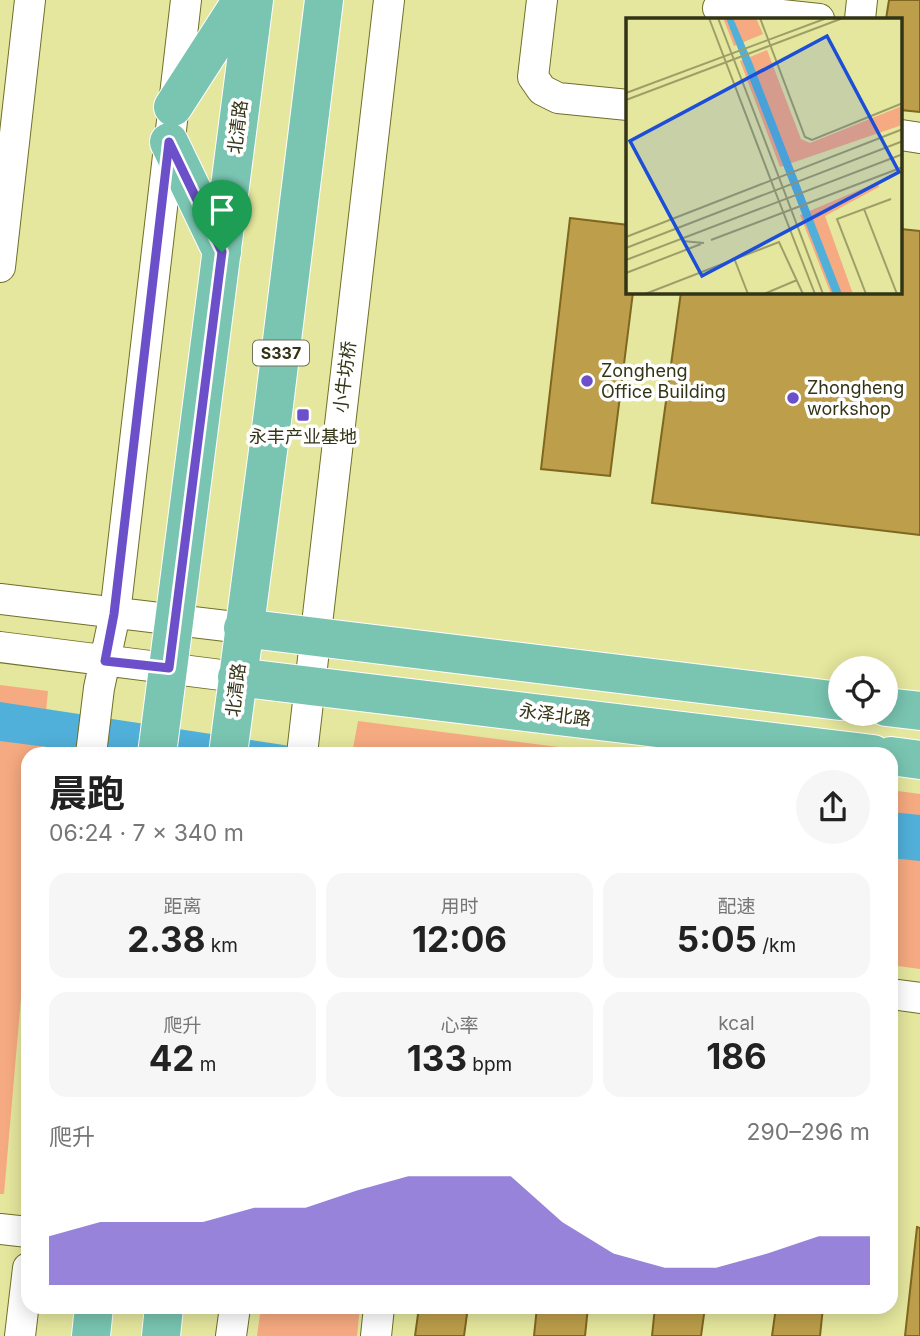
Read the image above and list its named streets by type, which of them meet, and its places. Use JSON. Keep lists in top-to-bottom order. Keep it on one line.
{"streets":{"main road":["北清路","S337","永泽北路"],"street":["小牛坊桥"]},"crossings":[["北清路","永泽北路"],["小牛坊桥","永泽北路"]],"places":{"other":["Zongheng Office Building","Zhongheng workshop"],"transit":["永丰产业基地"]},"page":{"heading":["晨跑","06:24 · 7 × 340 m"],"stats":[["距离","2.38 km"],["用时","12:06"],["配速","5:05 /km"],["爬升","42 m"],["心率","133 bpm"],["kcal","186"]],"chart":["爬升","290–296 m"]}}
